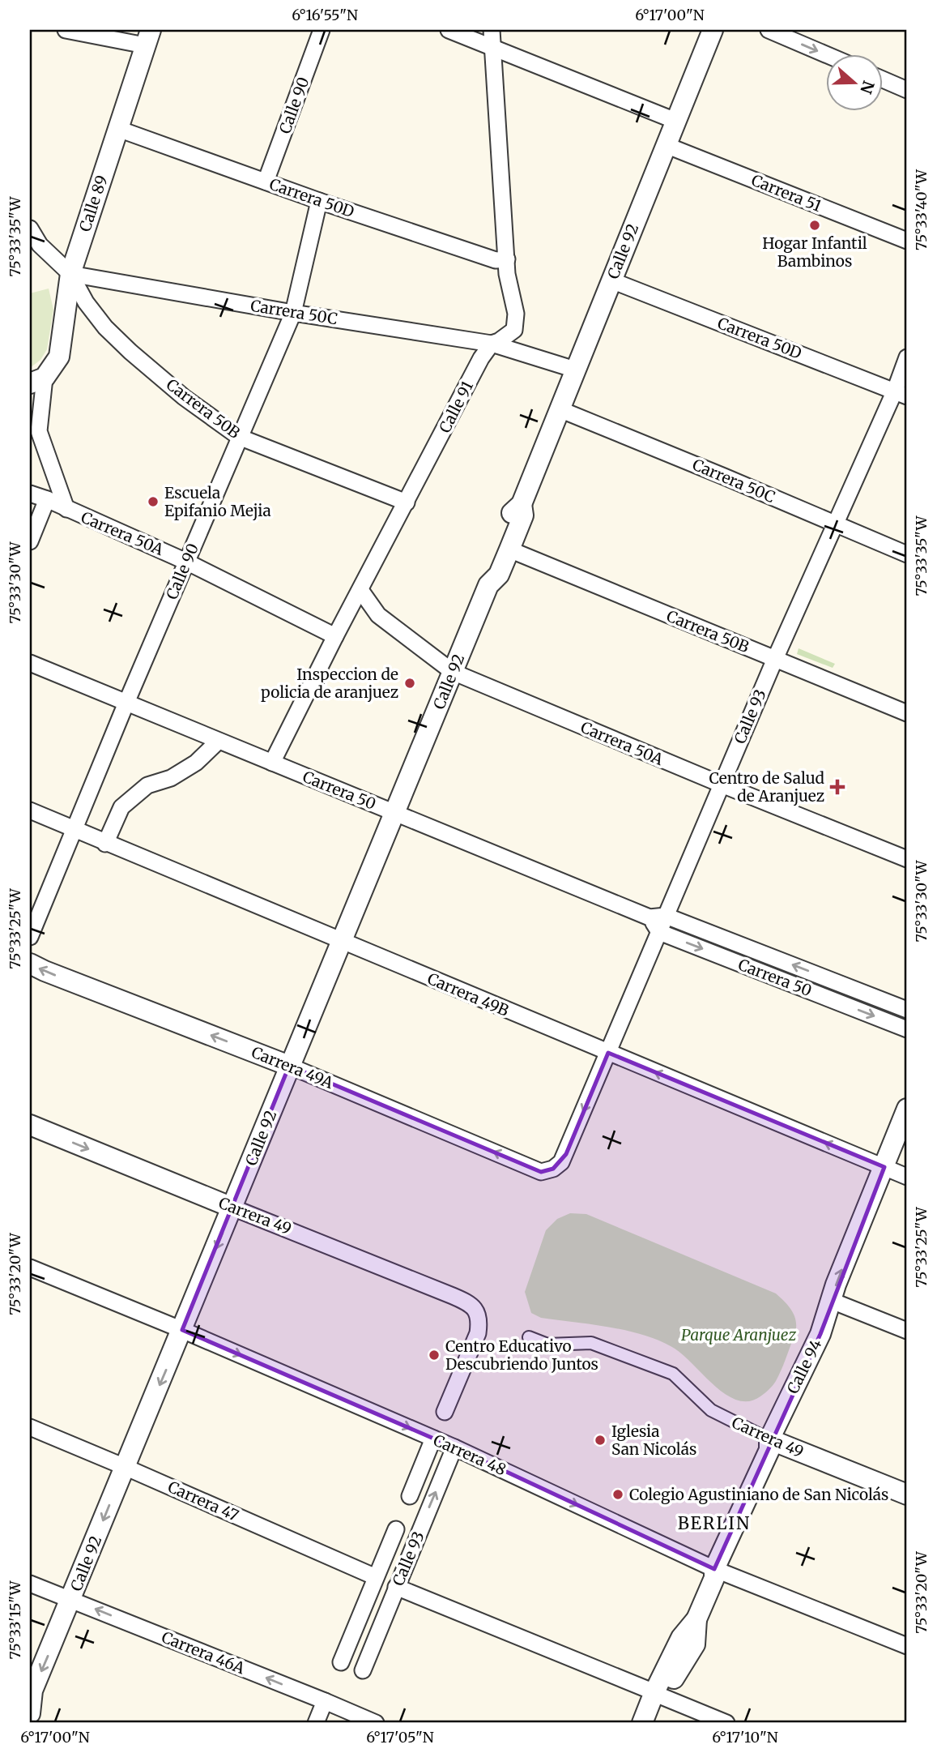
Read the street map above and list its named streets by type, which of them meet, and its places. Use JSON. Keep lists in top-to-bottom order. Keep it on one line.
{"streets":{"street":["Calle 90","Carrera 51","Carrera 50D","Calle 89","Calle 92","Carrera 50C","Calle 91","Carrera 50B","Carrera 50A","Calle 93","Carrera 50","Carrera 49B","Carrera 49A","Carrera 49","Calle 94","Carrera 48","Carrera 47","Carrera 46A"]},"crossings":[["Calle 90","Carrera 50D"],["Calle 90","Carrera 50C"],["Calle 90","Carrera 50B"],["Calle 90","Carrera 50A"],["Calle 90","Carrera 50"],["Calle 90","Carrera 49B"],["Carrera 51","Calle 92"],["Carrera 50D","Calle 89"],["Carrera 50D","Calle 92"],["Carrera 50D","Calle 91"],["Carrera 50D","Calle 93"],["Calle 89","Carrera 50C"],["Calle 89","Carrera 50B"],["Calle 92","Carrera 50C"],["Calle 92","Carrera 50B"],["Calle 92","Carrera 50A"],["Calle 92","Carrera 50"],["Calle 92","Carrera 49B"],["Calle 92","Carrera 49A"],["Calle 92","Carrera 49"],["Calle 92","Carrera 48"],["Calle 92","Carrera 47"],["Calle 92","Carrera 46A"],["Carrera 50C","Calle 91"],["Carrera 50C","Carrera 50B"],["Carrera 50C","Calle 93"],["Calle 91","Carrera 50B"],["Calle 91","Carrera 50A"],["Calle 91","Carrera 50"],["Carrera 50B","Calle 93"],["Carrera 50A","Calle 93"],["Calle 93","Carrera 50"],["Calle 93","Carrera 49B"],["Calle 93","Carrera 49A"],["Calle 93","Carrera 48"],["Calle 93","Carrera 47"],["Carrera 49B","Calle 94"],["Carrera 49","Calle 94"],["Calle 94","Carrera 48"]],"one_way":["Carrera 49A","Carrera 48","Carrera 46A"],"districts":["BERLIN"],"parks":["Parque Aranjuez"],"places":{"other":["Hogar Infantil Bambinos","Escuela Epifanio Mejia","Inspeccion de policia de aranjuez","Centro Educativo Descubriendo Juntos","Iglesia San Nicolás","Colegio Agustiniano de San Nicolás"],"health":["Centro de Salud de Aranjuez"]},"north":"right","coordinates":["6°16'55\"N","6°17'00\"N","75°33'40\"W","75°33'35\"W","75°33'30\"W","75°33'25\"W","75°33'20\"W","75°33'15\"W","6°17'05\"N","6°17'10\"N"]}
